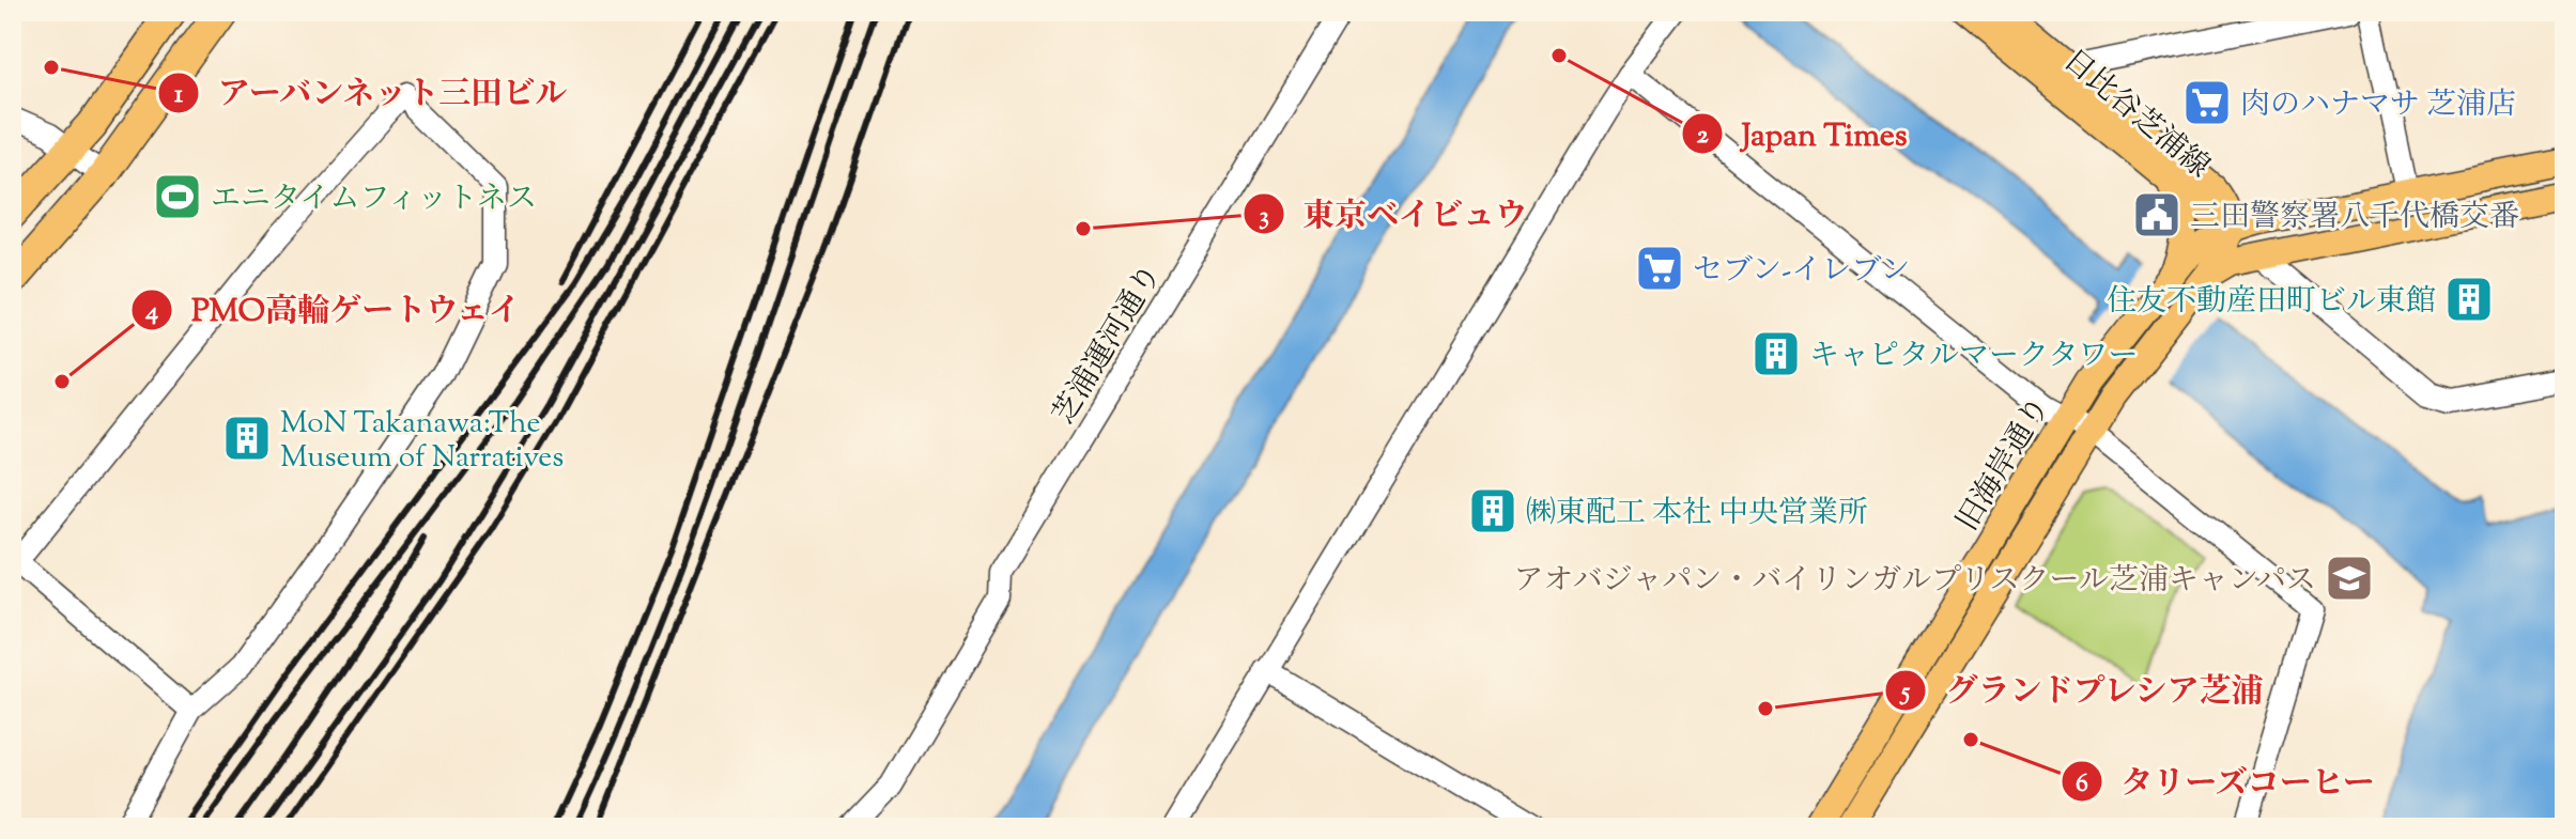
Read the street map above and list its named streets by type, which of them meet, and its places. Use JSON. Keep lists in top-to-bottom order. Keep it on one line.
{"streets":{"main road":["日比谷芝浦線","旧海岸通り"],"street":["芝浦運河通り"]},"places":{"other":["Japan Times","アーバンネット三田ビル","東京ベイビュウ","PMO高輪ゲートウェイ","グランドプレシア芝浦","タリーズコーヒー"],"supermarket":["肉のハナマサ 芝浦店","セブン-イレブン"],"sports":["エニタイムフィットネス"],"public building":["三田警察署八千代橋交番"],"building":["住友不動産田町ビル東館","キャピタルマークタワー","MoN Takanawa:The Museum of Narratives","㈱東配工 本社 中央営業所"],"school or university":["アオバジャパン・バイリンガルプリスクール芝浦キャンパス"]}}
